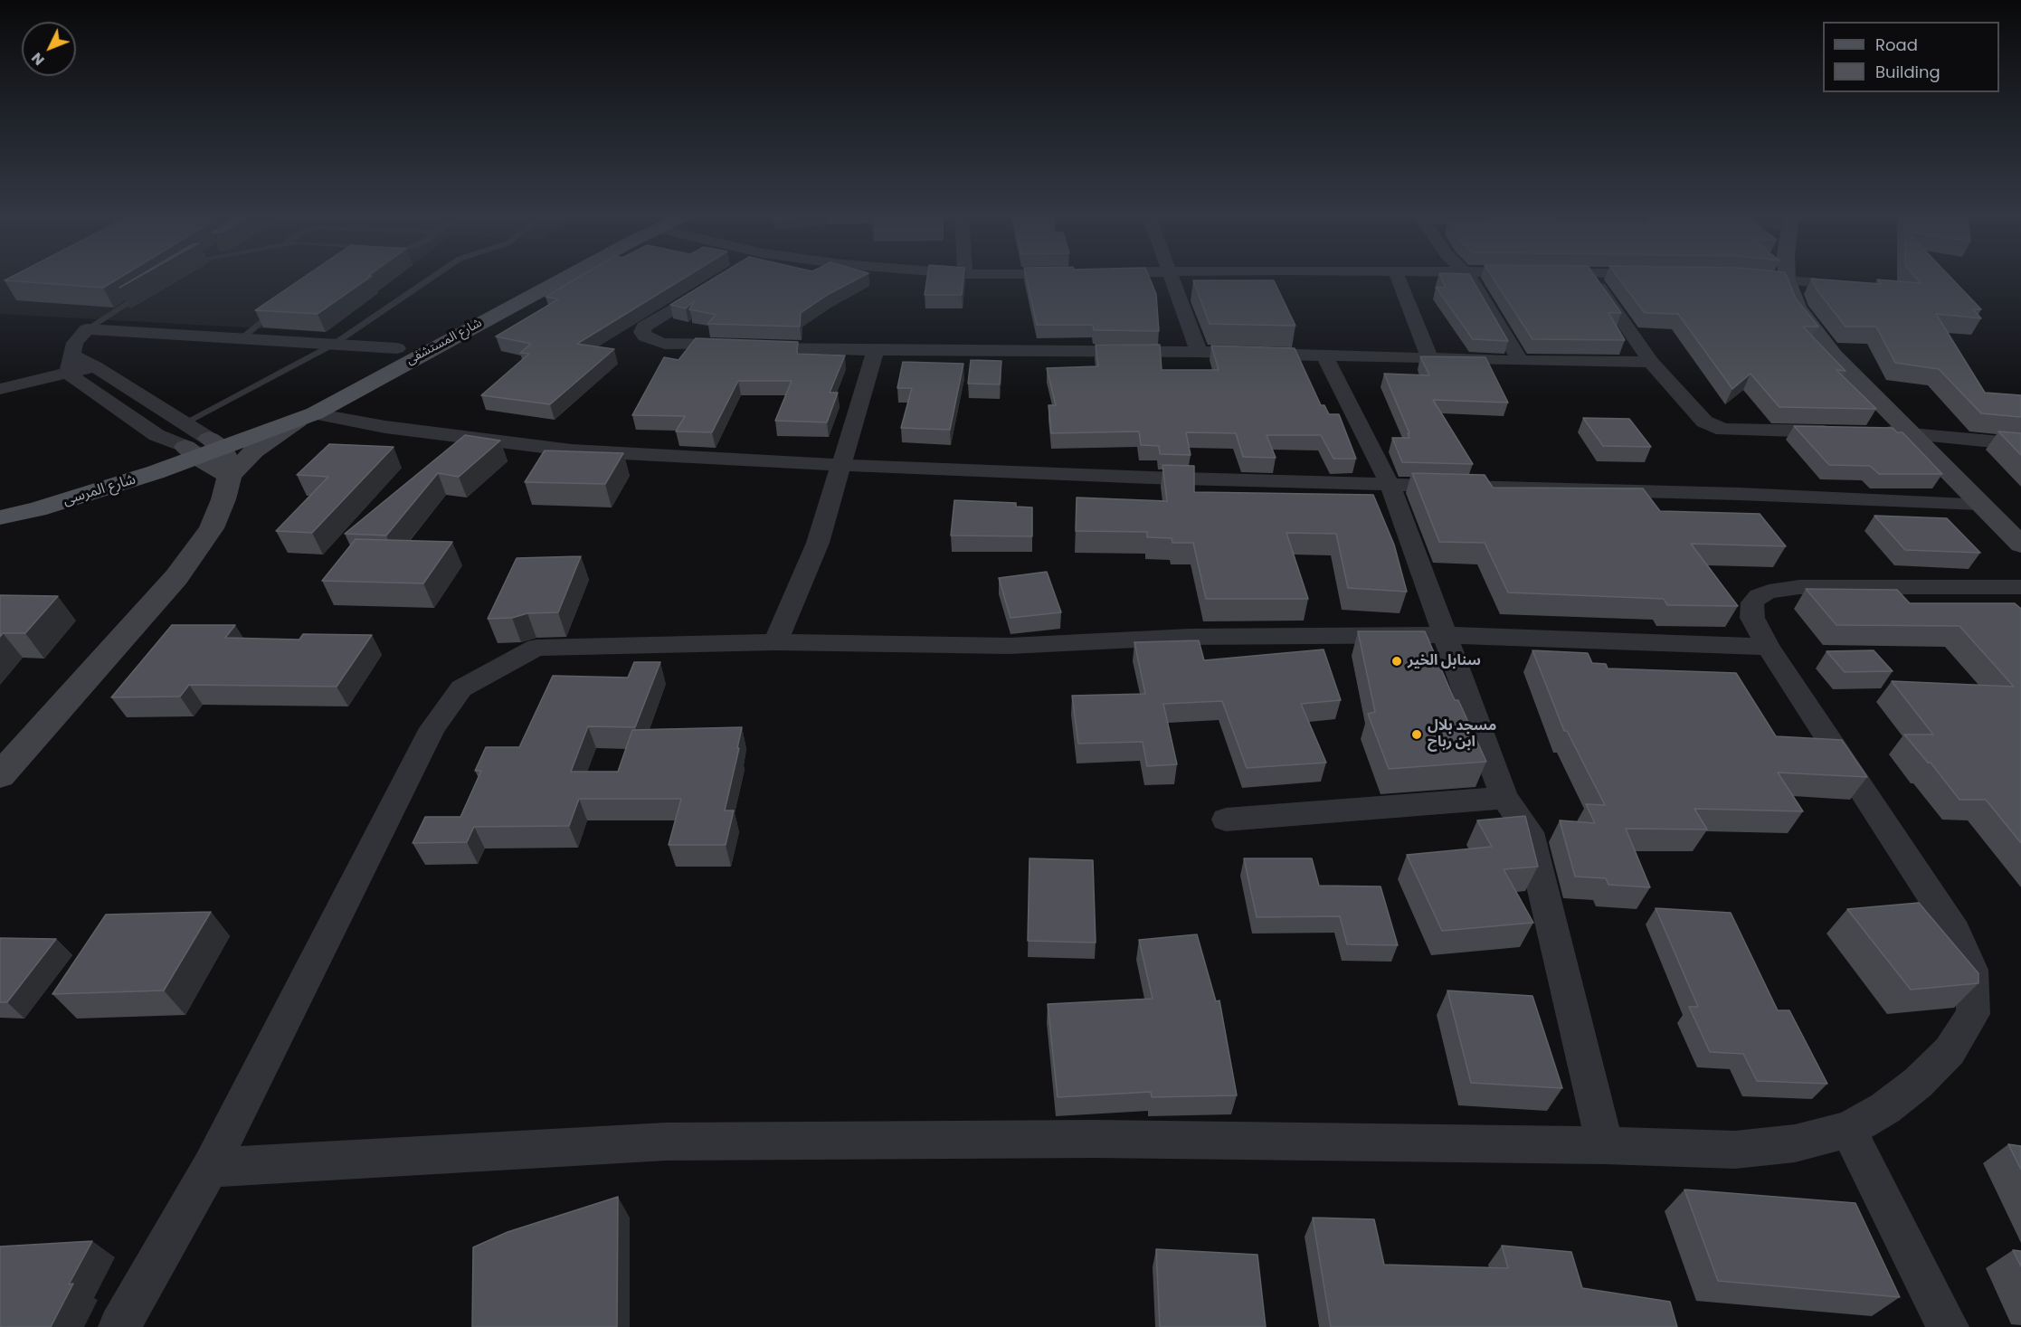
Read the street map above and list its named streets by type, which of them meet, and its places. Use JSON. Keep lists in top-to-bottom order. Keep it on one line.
{"streets":{"main road":["شارع المستشفى","شارع المرسى"]},"crossings":[["شارع المستشفى","شارع المرسى"]],"places":["سنابل الخير","مسجد بلال ابن رباح"],"legend":["Road","Building"],"north":"bottom left"}
